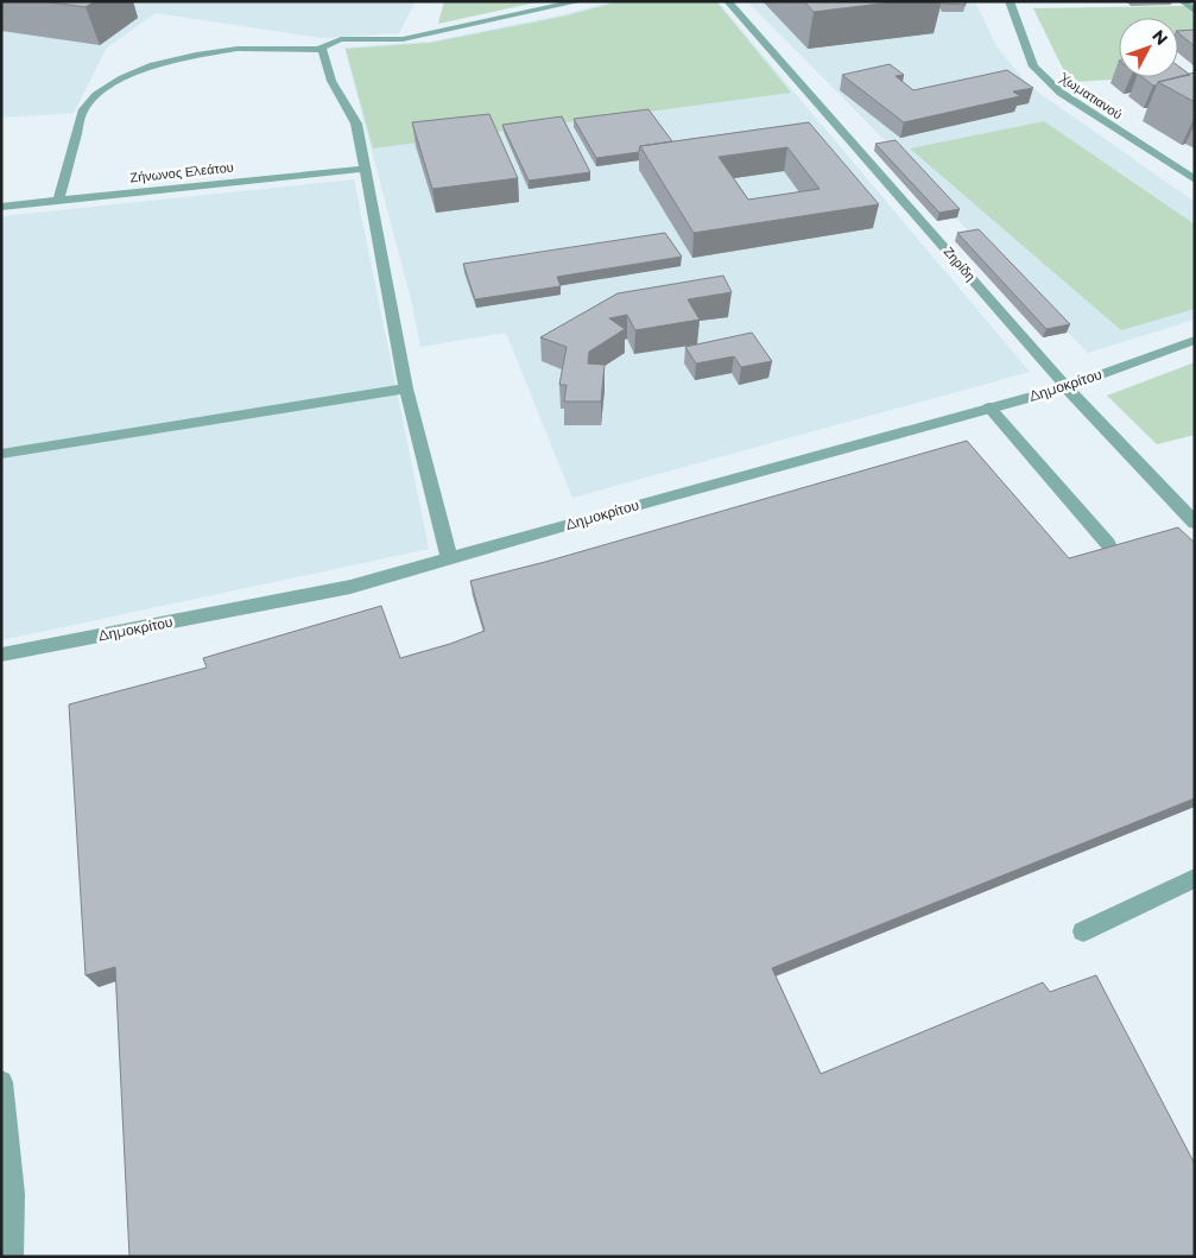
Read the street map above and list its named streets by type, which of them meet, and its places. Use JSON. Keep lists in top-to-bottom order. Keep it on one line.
{"streets":{"street":["Χωματιανού","Ζήνωνος Ελεάτου","Ζηρίδη","Δημοκρίτου"]},"crossings":[["Ζηρίδη","Δημοκρίτου"]],"north":"top right"}
